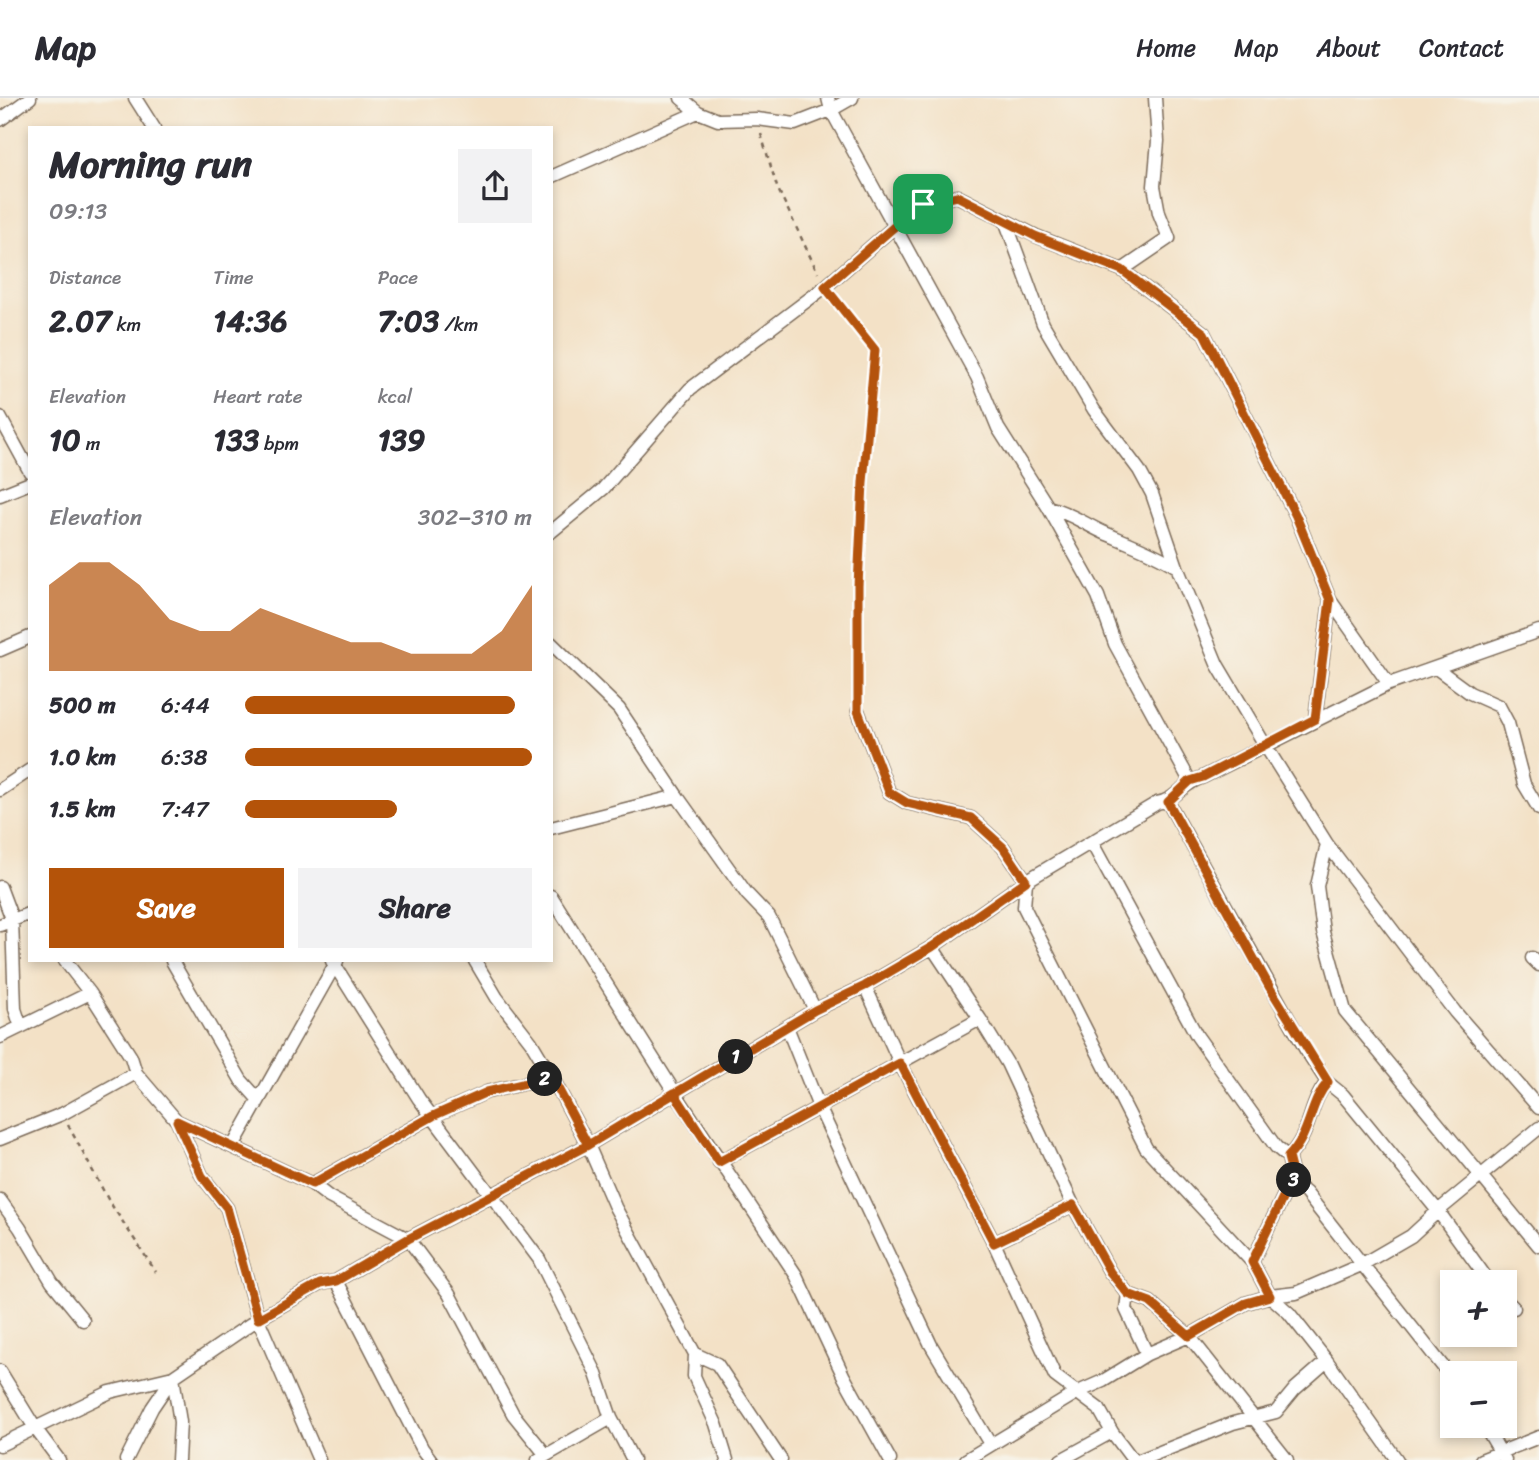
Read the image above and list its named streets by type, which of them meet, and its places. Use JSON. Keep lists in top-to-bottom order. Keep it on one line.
{"page":{"header":"Map","nav":["Home","Map","About","Contact"],"heading":["Morning run","09:13"],"stats":[["Distance","2.07 km"],["Time","14:36"],["Pace","7:03 /km"],["Elevation","10 m"],["Heart rate","133 bpm"],["kcal","139"]],"chart":["Elevation","302–310 m"],"list":[{"name":"500 m","note":"6:44"},{"name":"1.0 km","note":"6:38"},{"name":"1.5 km","note":"7:47"}],"buttons":["Save","Share"],"pins":["1","2","3"],"map_buttons":["+","−"]}}
